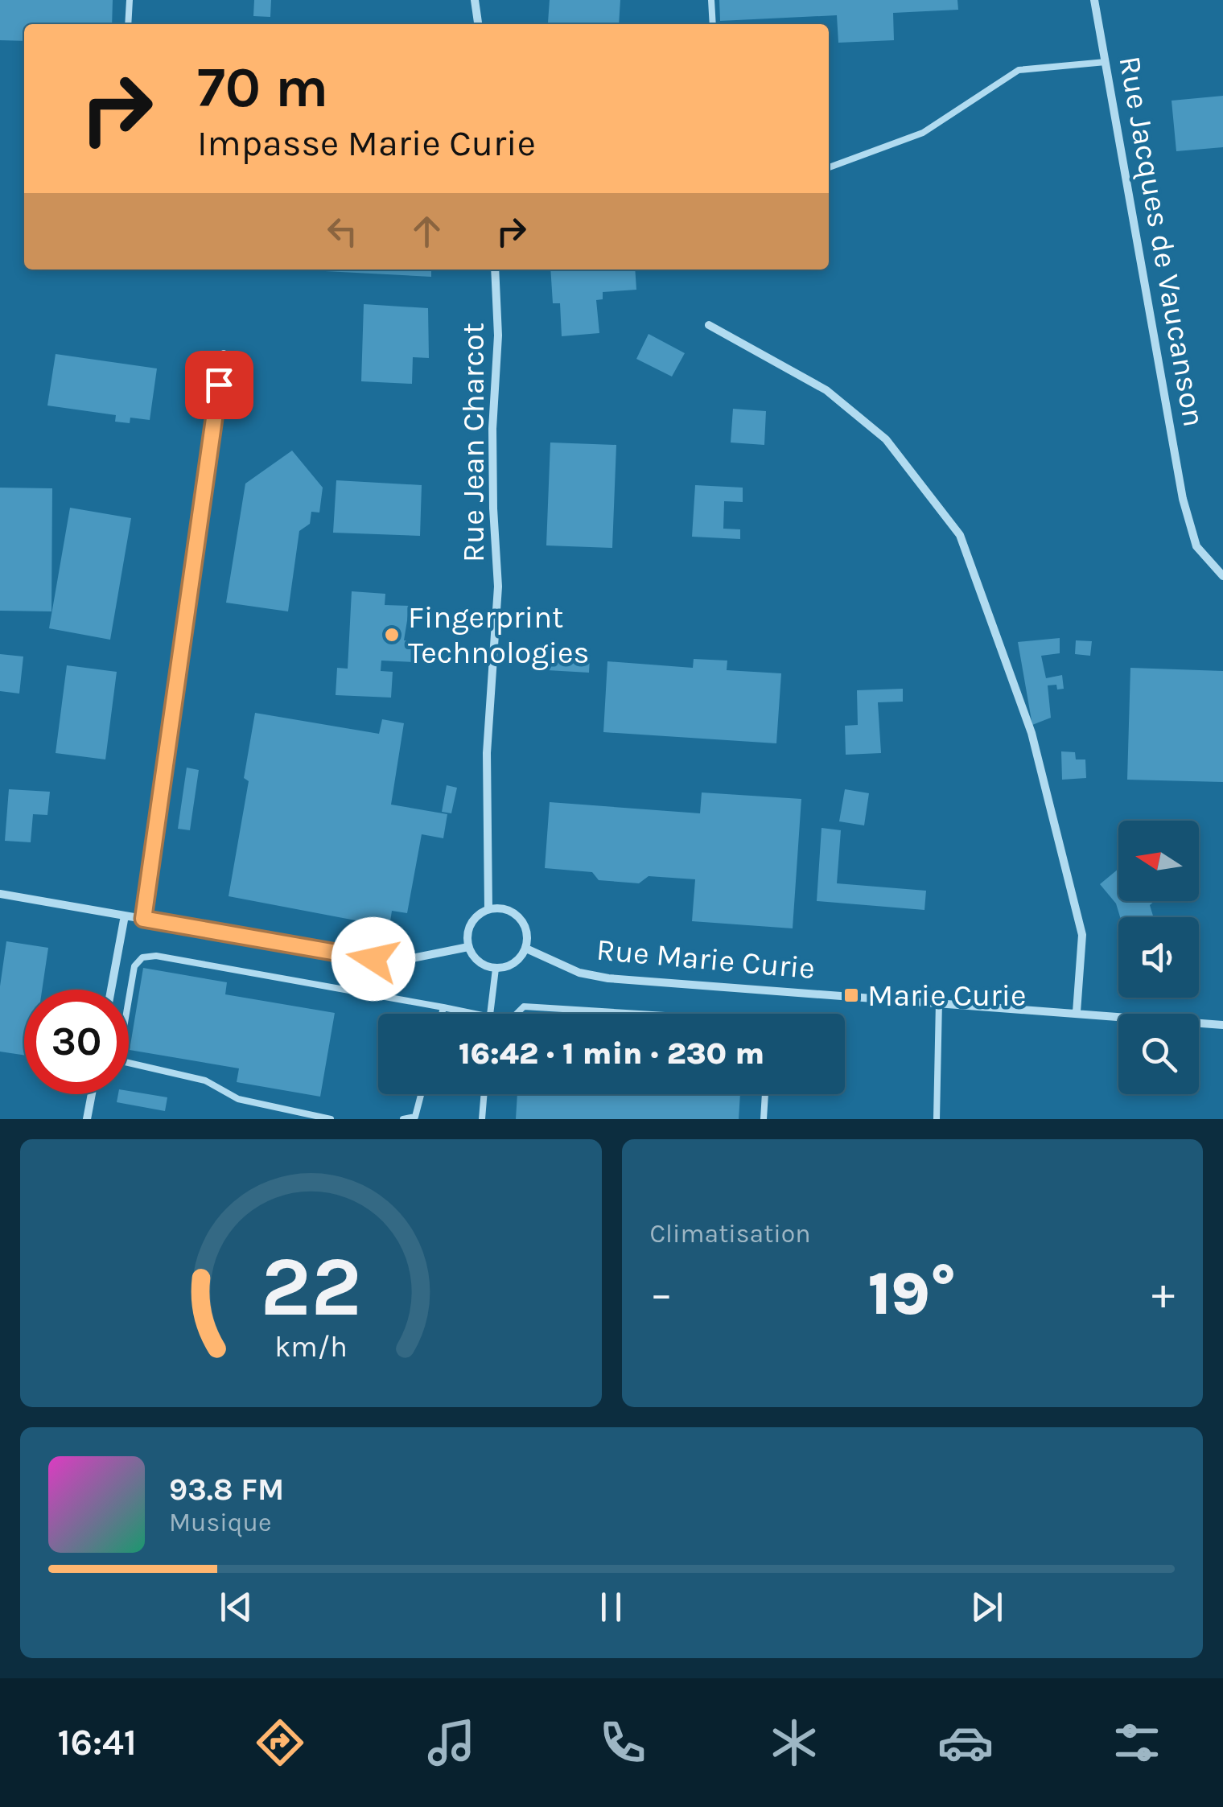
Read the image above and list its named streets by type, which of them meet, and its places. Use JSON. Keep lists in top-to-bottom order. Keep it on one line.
{"streets":{"street":["Rue Jacques de Vaucanson","Rue Jean Charcot","Rue Marie Curie"]},"crossings":[["Rue Jean Charcot","Rue Marie Curie"]],"places":{"other":["Fingerprint Technologies"],"transit":["Marie Curie"]},"north":"left","page":{"turn":["70 m","Impasse Marie Curie"],"limit":"30","trip":"16:42 · 1 min · 230 m","tile":"Climatisation","heat":["−","19°","+"],"song":["93.8 FM","Musique"],"tabs":"16:41","gauge":["22","km/h"]}}
